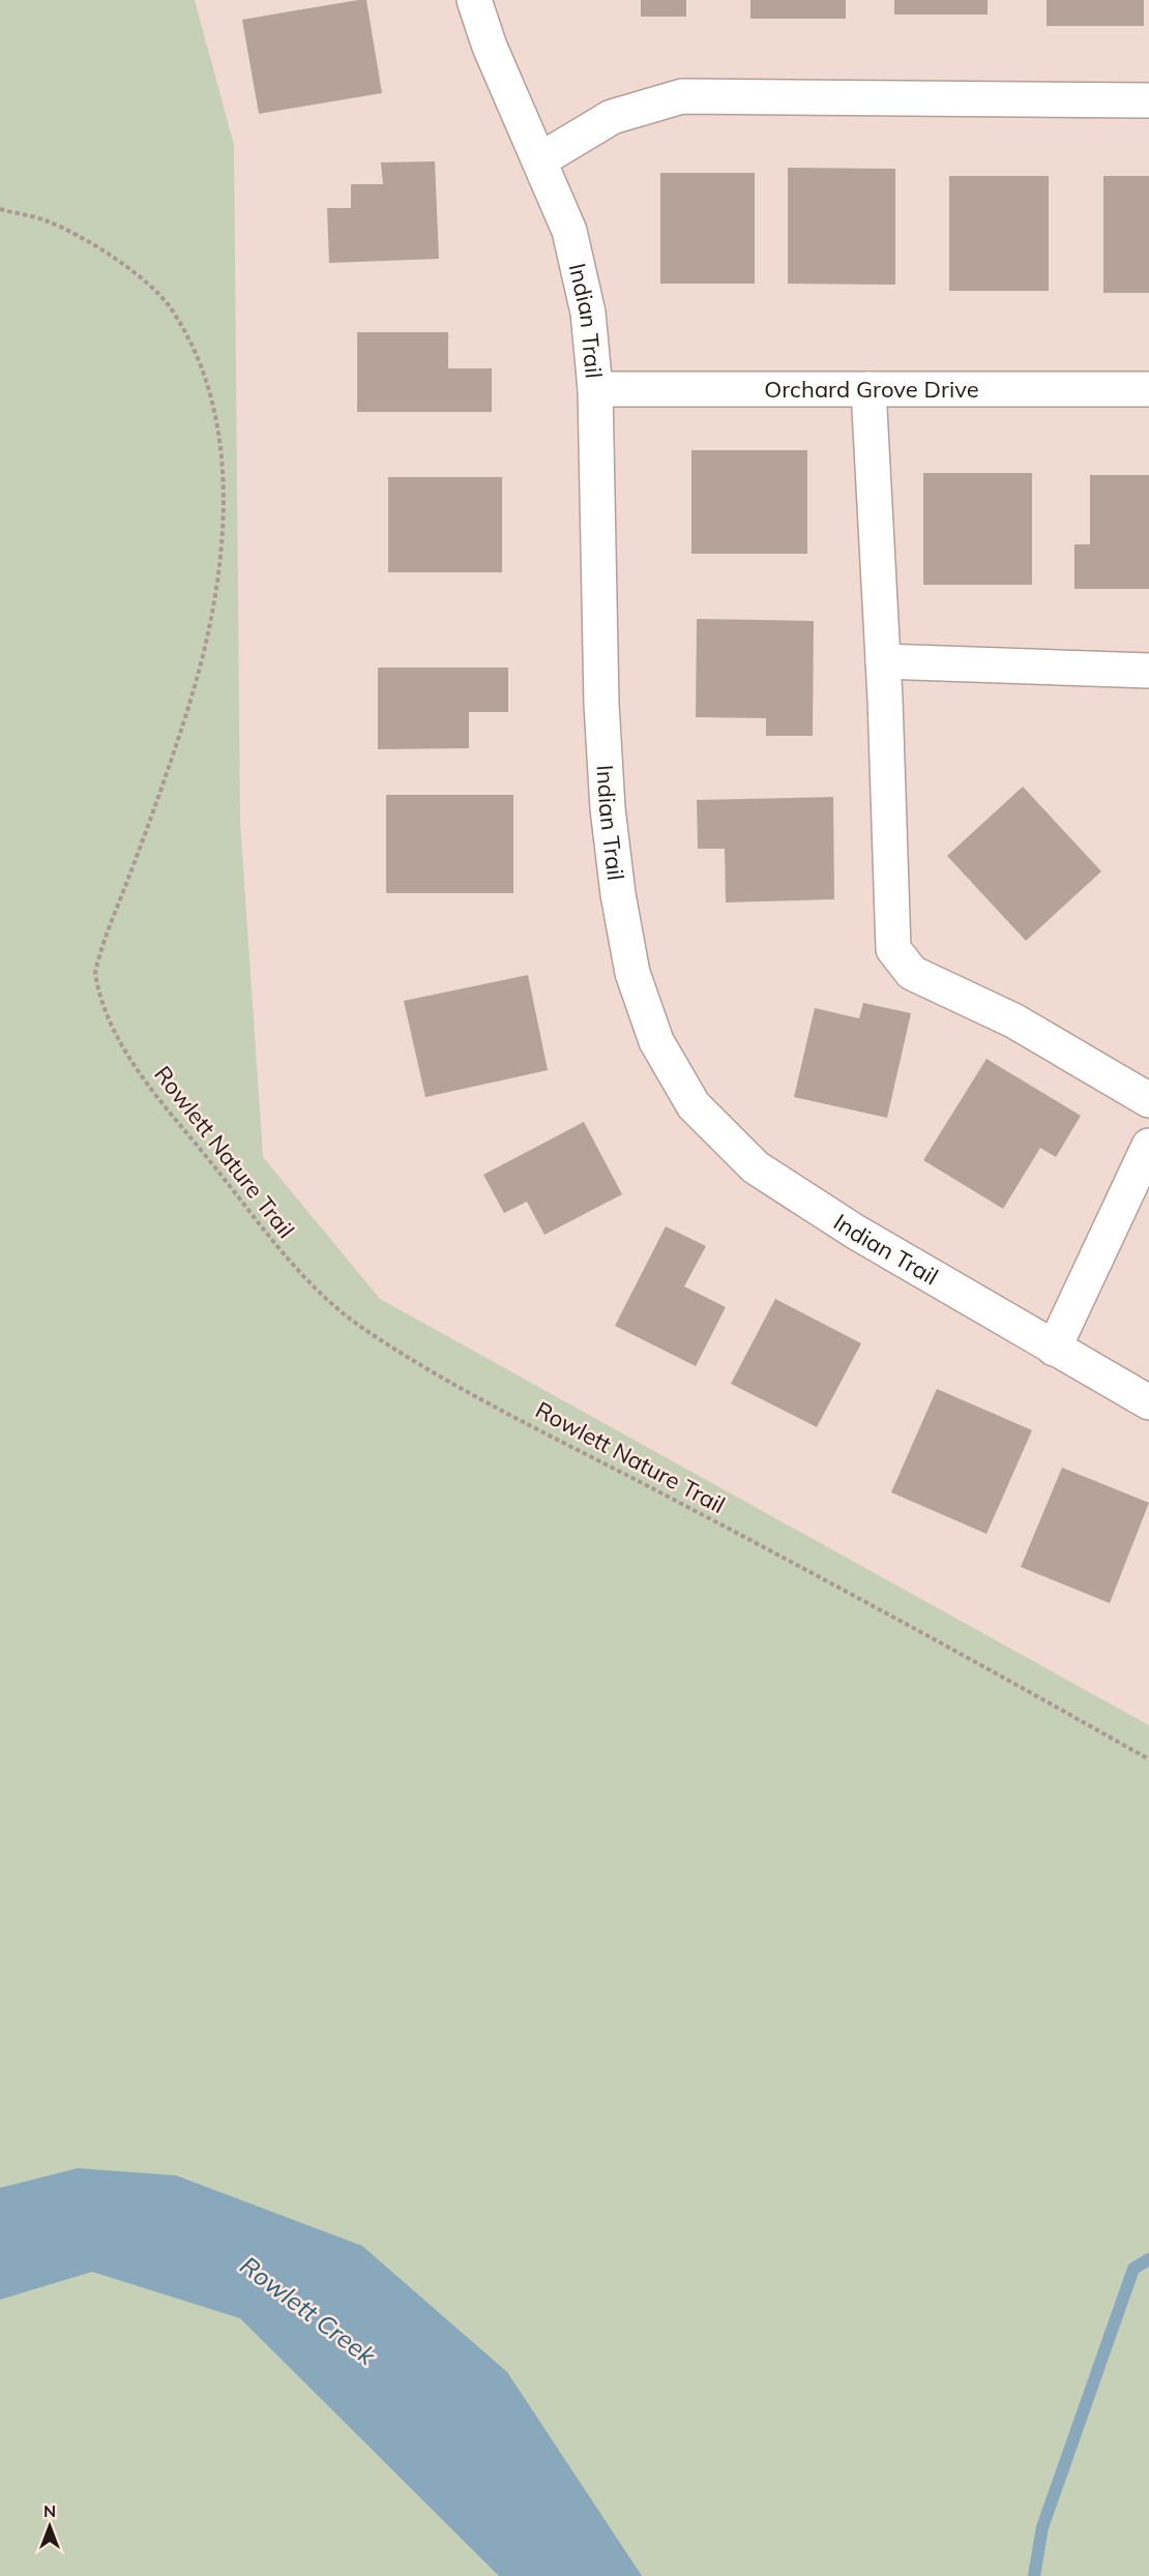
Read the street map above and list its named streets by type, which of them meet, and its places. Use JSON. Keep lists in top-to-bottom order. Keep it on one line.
{"streets":{"street":["Indian Trail","Orchard Grove Drive"],"path":["Rowlett Nature Trail"]},"crossings":[["Indian Trail","Orchard Grove Drive"]],"water":["Rowlett Creek"],"north":"top"}
